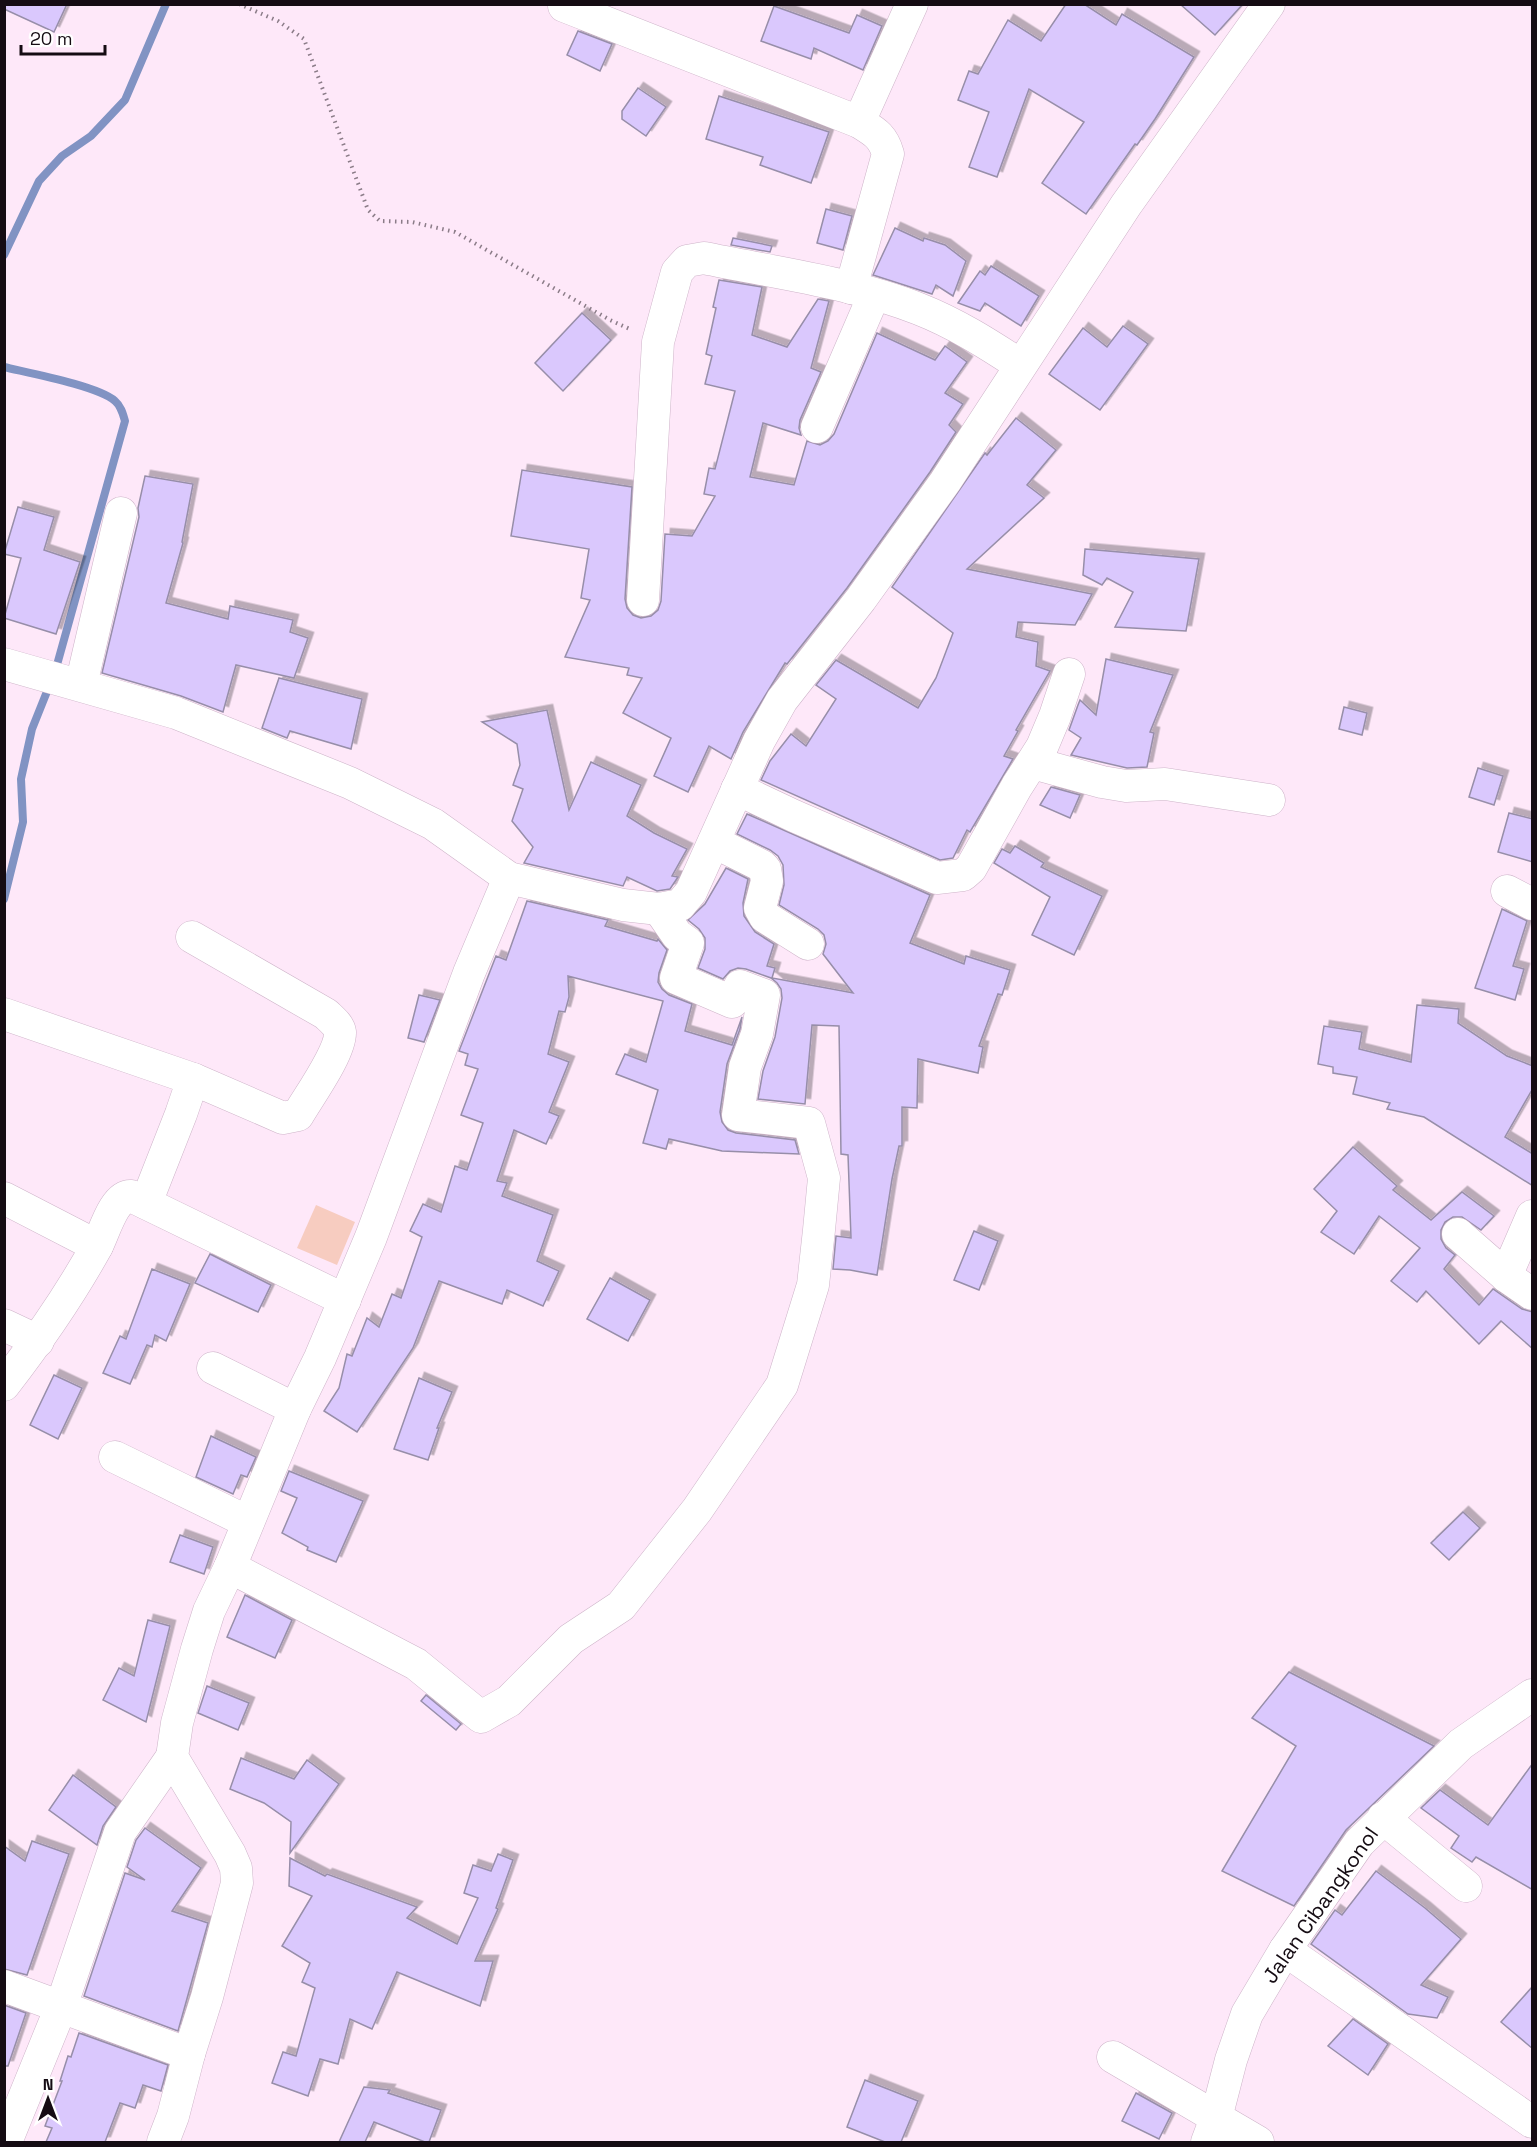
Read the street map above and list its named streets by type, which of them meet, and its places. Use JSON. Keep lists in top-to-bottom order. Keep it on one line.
{"streets":{"street":["Jalan Cibangkonol"]},"scale_bar":"20 m","north":"top"}
